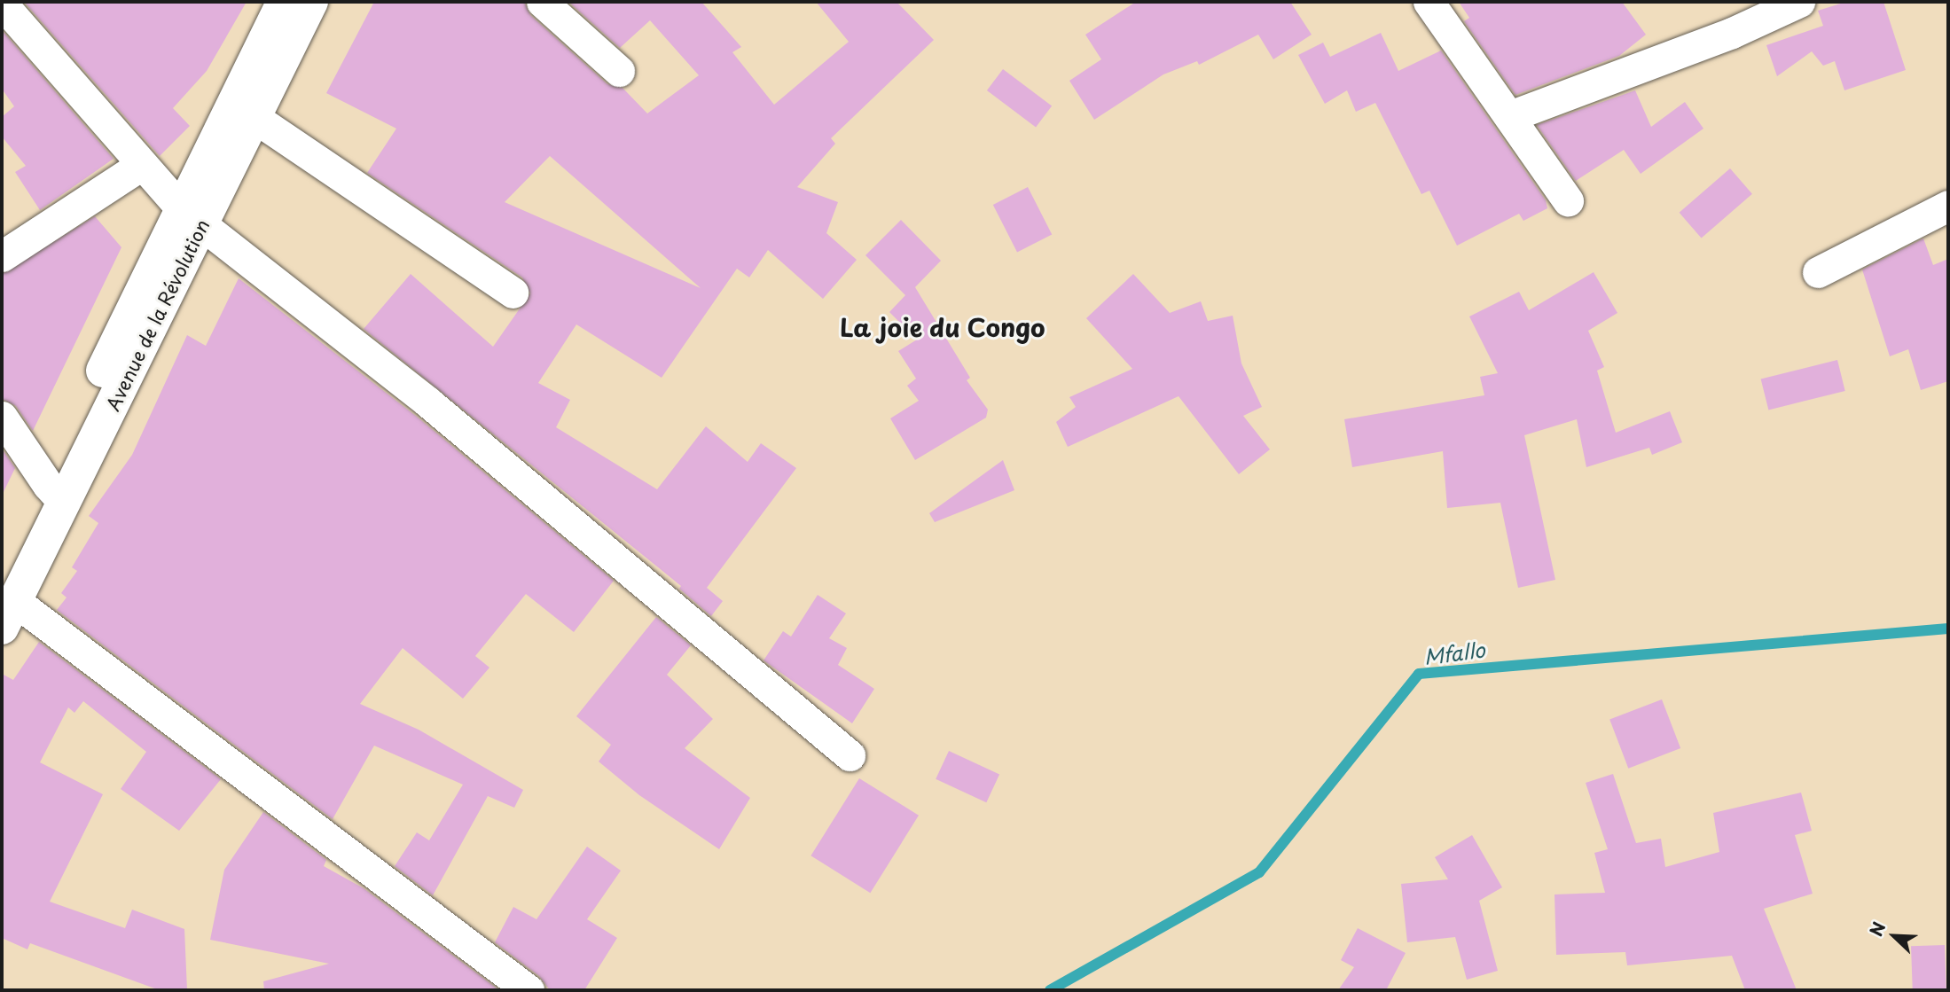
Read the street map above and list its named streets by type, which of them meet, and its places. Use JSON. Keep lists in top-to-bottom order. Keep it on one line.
{"streets":{"street":["Avenue de la Révolution"]},"districts":["La joie du Congo"],"water":["Mfallo"],"north":"top left"}
